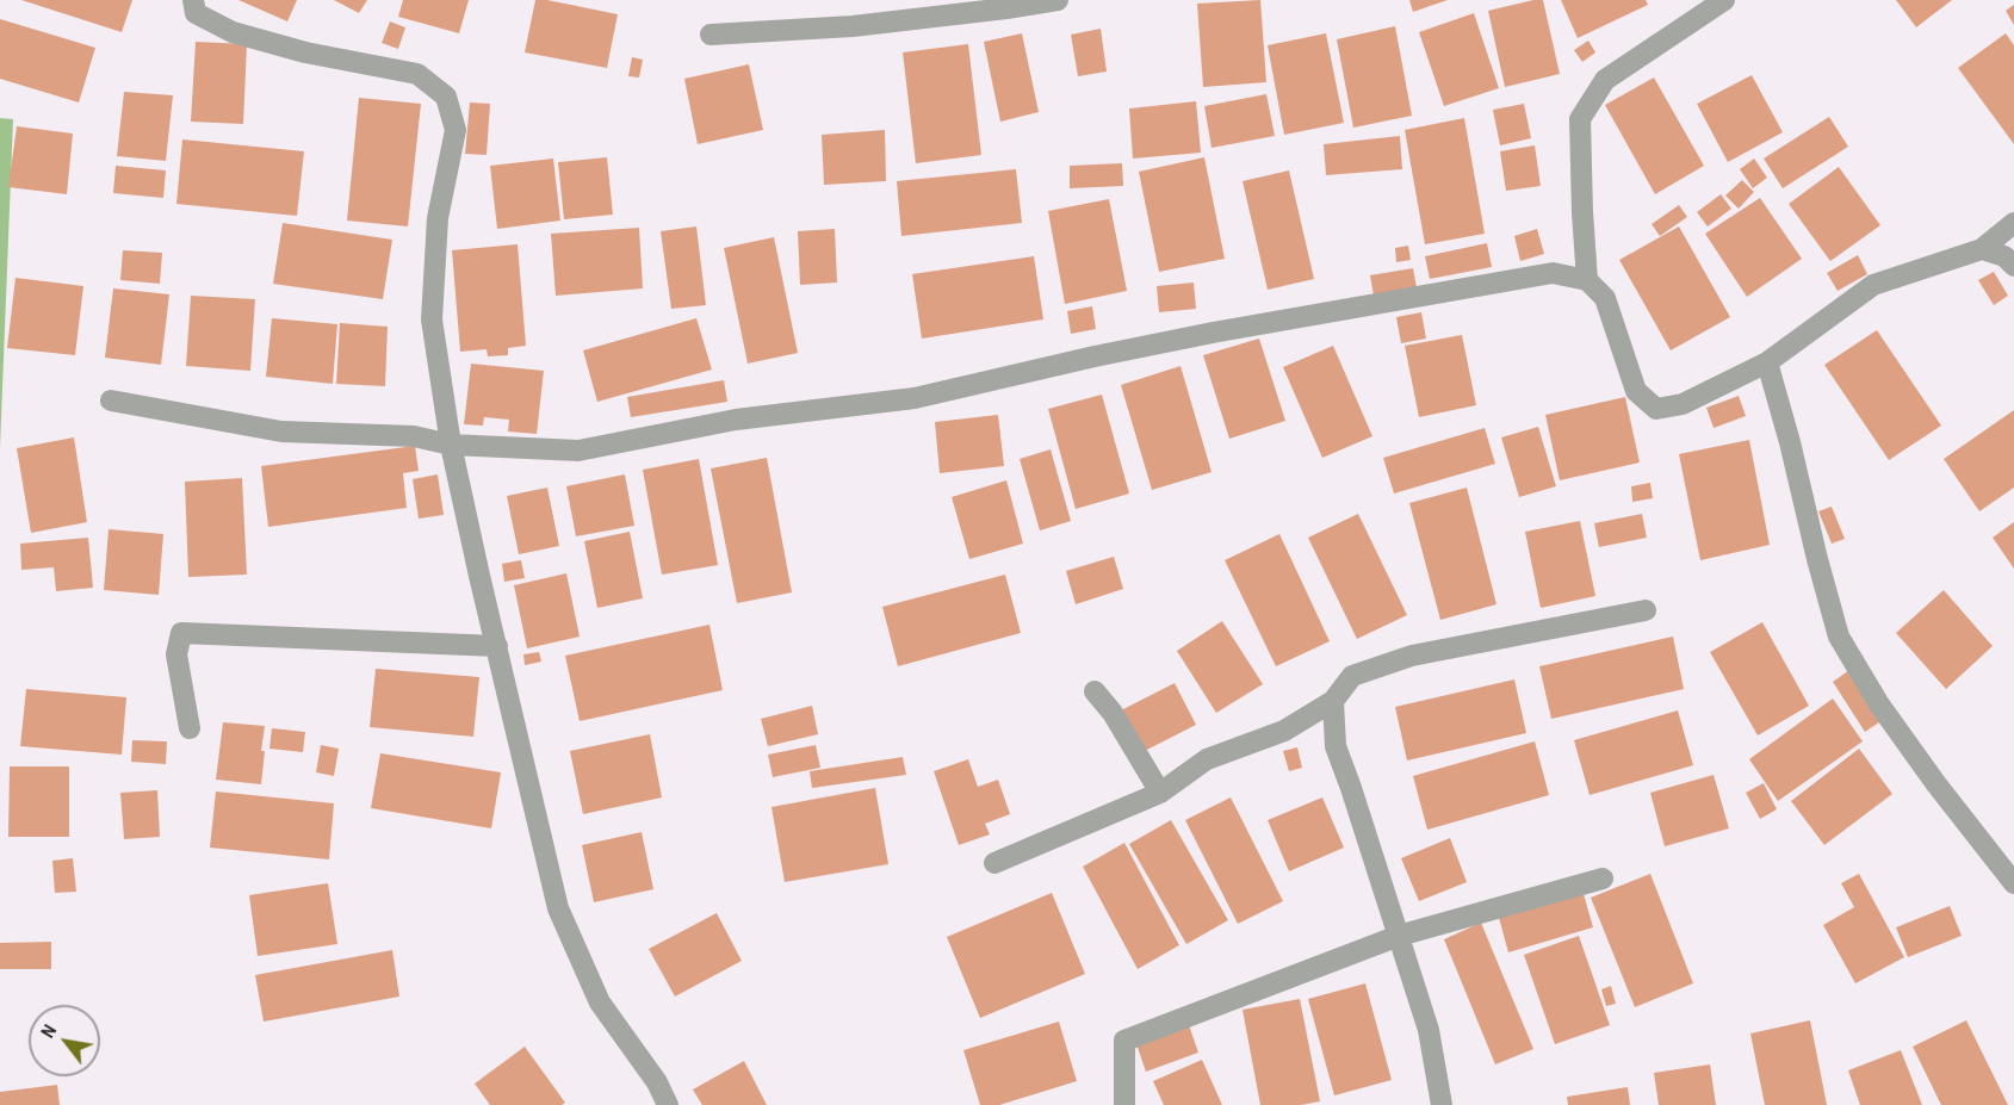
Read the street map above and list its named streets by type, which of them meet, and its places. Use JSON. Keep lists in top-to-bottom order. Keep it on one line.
{"north":"top left"}
